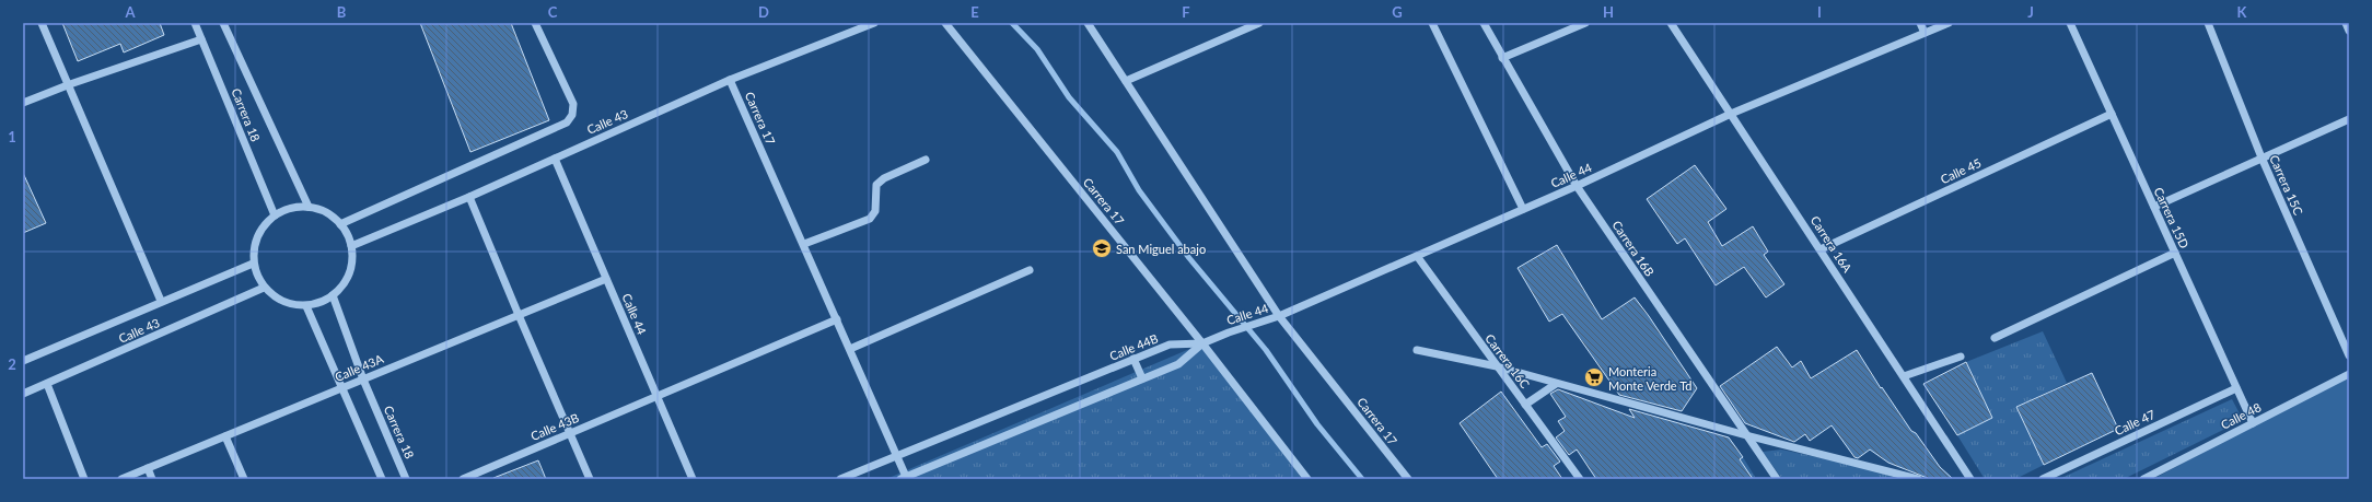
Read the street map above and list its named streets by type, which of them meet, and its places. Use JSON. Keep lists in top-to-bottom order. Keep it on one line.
{"streets":{"street":["Carrera 18","Carrera 17","Calle 43","Calle 45","Calle 44","Carrera 15C","Carrera 15D","Carrera 16A","Carrera 16B","Calle 44B","Carrera 16C","Calle 43A","Calle 48","Calle 47","Calle 43B"]},"crossings":[["Carrera 18","Calle 43"],["Carrera 18","Calle 43A"],["Carrera 17","Calle 43"],["Carrera 17","Calle 44"],["Carrera 17","Calle 44B"],["Carrera 17","Calle 43B"],["Calle 43","Calle 44"],["Calle 45","Carrera 15D"],["Calle 45","Carrera 16A"],["Calle 44","Carrera 16A"],["Calle 44","Carrera 16B"],["Calle 44","Calle 44B"],["Calle 44","Carrera 16C"],["Calle 44","Calle 43A"],["Calle 44","Calle 43B"],["Carrera 15D","Calle 48"],["Carrera 15D","Calle 47"]],"places":{"school or university":["San Miguel abajo"],"supermarket":["Monteria Monte Verde Td"]},"grid":{"columns":["A","B","C","D","E","F","G","H","I","J","K"],"rows":["1","2"]}}
